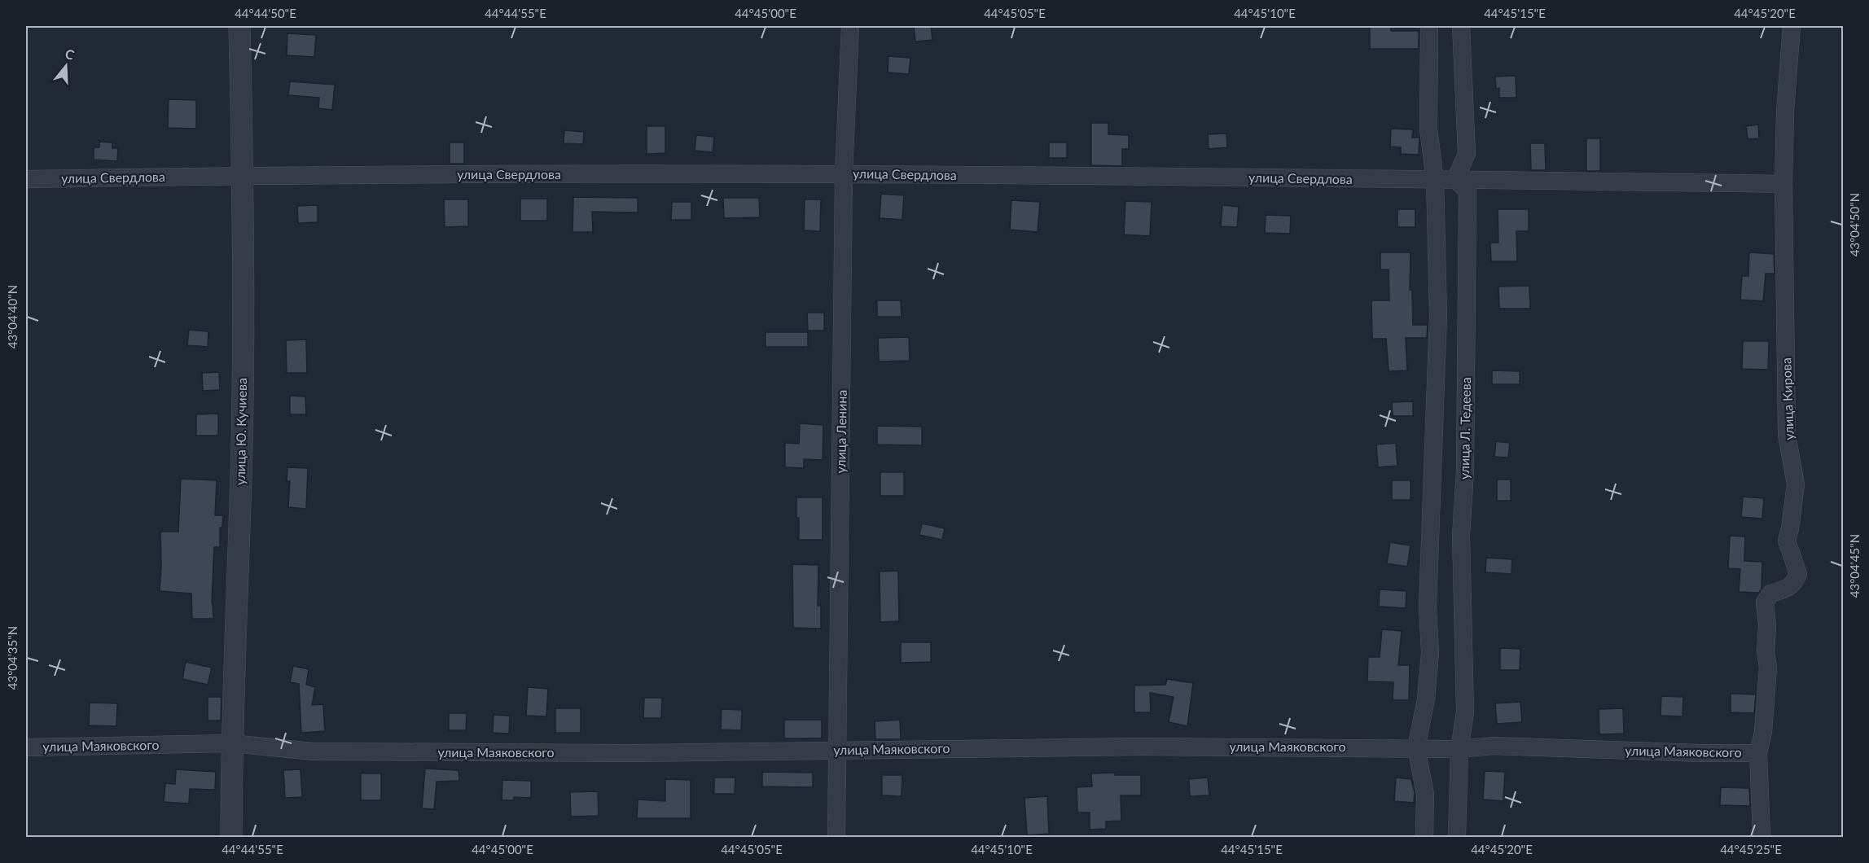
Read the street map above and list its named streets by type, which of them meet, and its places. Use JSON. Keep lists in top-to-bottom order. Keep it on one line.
{"streets":{"street":["улица Свердлова","улица Кирова","улица Л. Тедеева","улица Ю. Кучиева","улица Ленина","улица Маяковского"]},"crossings":[["улица Свердлова","улица Кирова"],["улица Свердлова","улица Л. Тедеева"],["улица Свердлова","улица Ю. Кучиева"],["улица Свердлова","улица Ленина"],["улица Кирова","улица Маяковского"],["улица Л. Тедеева","улица Маяковского"],["улица Ю. Кучиева","улица Маяковского"],["улица Ленина","улица Маяковского"]],"north":"top","coordinates":["44°44'50\"E","44°44'55\"E","44°45'00\"E","44°45'05\"E","44°45'10\"E","44°45'15\"E","44°45'20\"E","43°04'50\"N","43°04'40\"N","43°04'45\"N","43°04'35\"N","44°45'25\"E"]}
